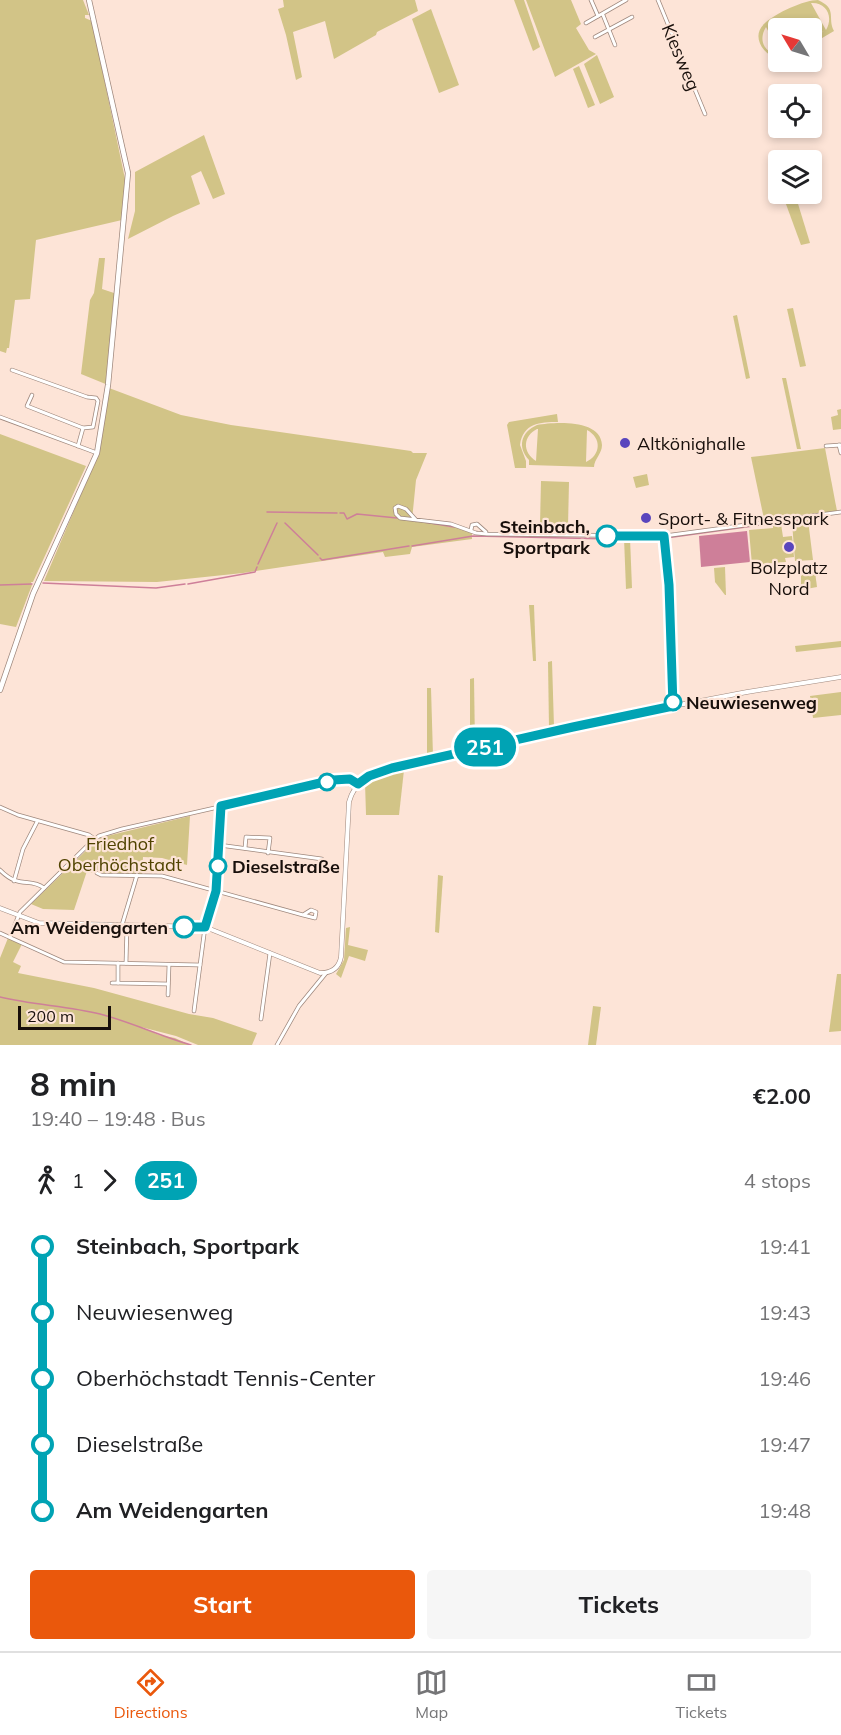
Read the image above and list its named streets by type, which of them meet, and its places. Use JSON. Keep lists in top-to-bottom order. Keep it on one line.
{"streets":{"street":["Kiesweg"]},"parks":["Friedhof Oberhöchstadt"],"places":["Altkönighalle","Sport- & Fitnesspark","Steinbach, Sportpark","Bolzplatz Nord","Neuwiesenweg","Dieselstraße","Am Weidengarten"],"lines":["bus line 251"],"scale_bar":"200 m","north":"top left","page":{"on_map":"251","scale":"200 m","heading":["8 min","19:40 – 19:48 · Bus","€2.00"],"legs":["1","251","4 stops"],"list":[{"name":"Steinbach, Sportpark","value":"19:41"},{"name":"Neuwiesenweg","value":"19:43"},{"name":"Oberhöchstadt Tennis-Center","value":"19:46"},{"name":"Dieselstraße","value":"19:47"},{"name":"Am Weidengarten","value":"19:48"}],"buttons":["Start","Tickets"],"tabs":["Directions","Map","Tickets"]}}
